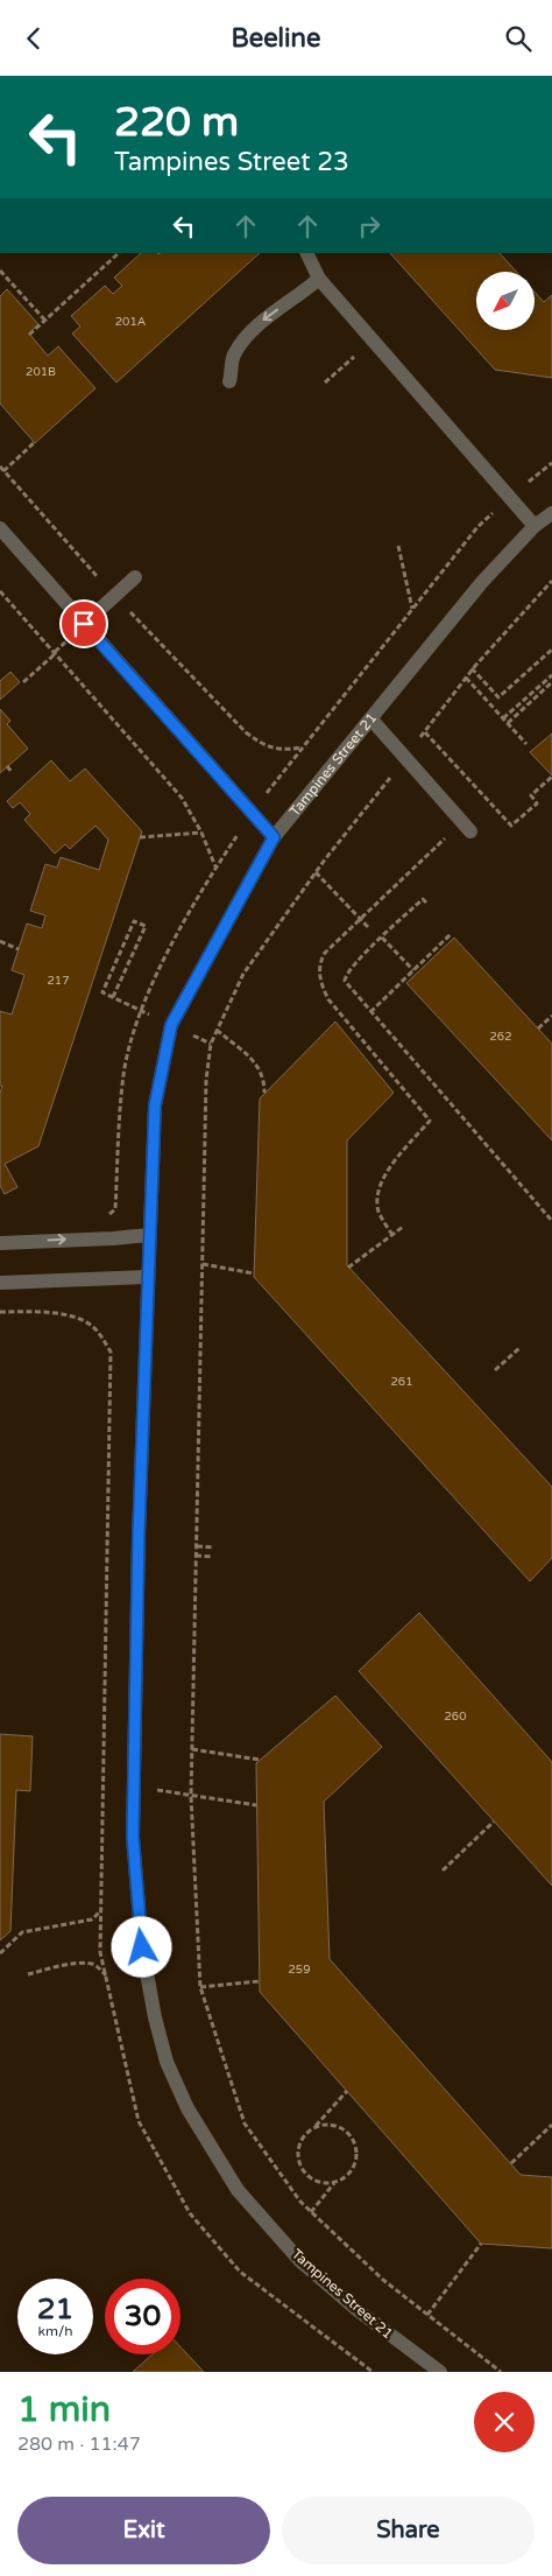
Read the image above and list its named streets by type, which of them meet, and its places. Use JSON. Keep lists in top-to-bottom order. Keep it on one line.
{"streets":{"street":["Tampines Street 21"]},"house_numbers":["201A","201B","217","262","261","260","259"],"north":"bottom left","page":{"header":"Beeline","turn":["220 m","Tampines Street 23"],"speed":"21 km/h","limit":"30","heading":["1 min","280 m · 11:47"],"buttons":["Exit","Share"]}}
